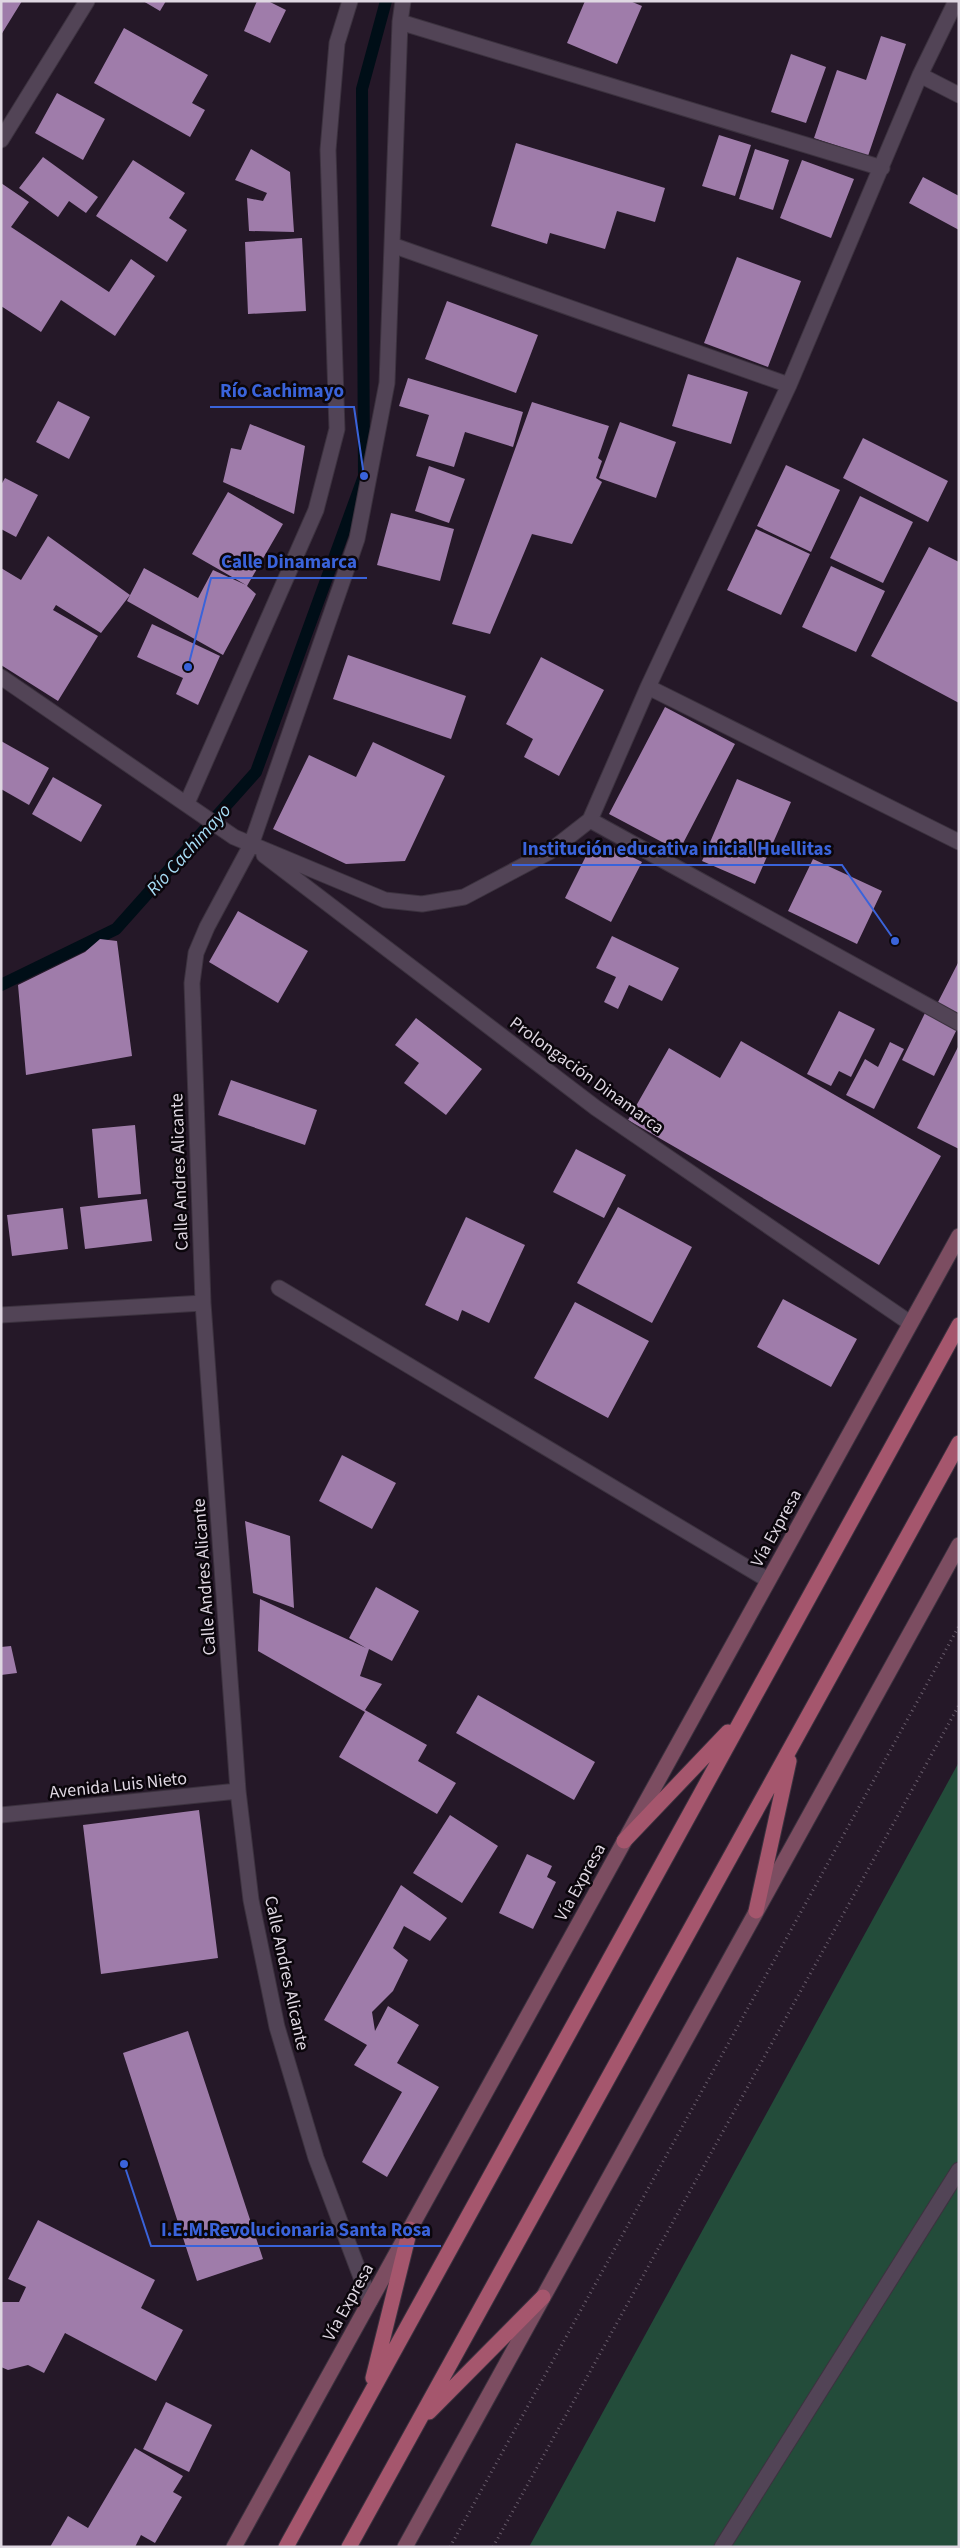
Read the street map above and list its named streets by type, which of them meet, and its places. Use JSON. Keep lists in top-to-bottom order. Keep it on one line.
{"streets":{"main road":["Vía Expresa"],"street":["Prolongación Dinamarca","Calle Andres Alicante","Avenida Luis Nieto"]},"crossings":[["Prolongación Dinamarca","Calle Andres Alicante"],["Prolongación Dinamarca","Vía Expresa"],["Calle Andres Alicante","Vía Expresa"],["Calle Andres Alicante","Avenida Luis Nieto"]],"water":["Río Cachimayo"],"places":["Río Cachimayo","Calle Dinamarca","Institución educativa inicial Huellitas","I.E.M.Revolucionaria Santa Rosa"]}
